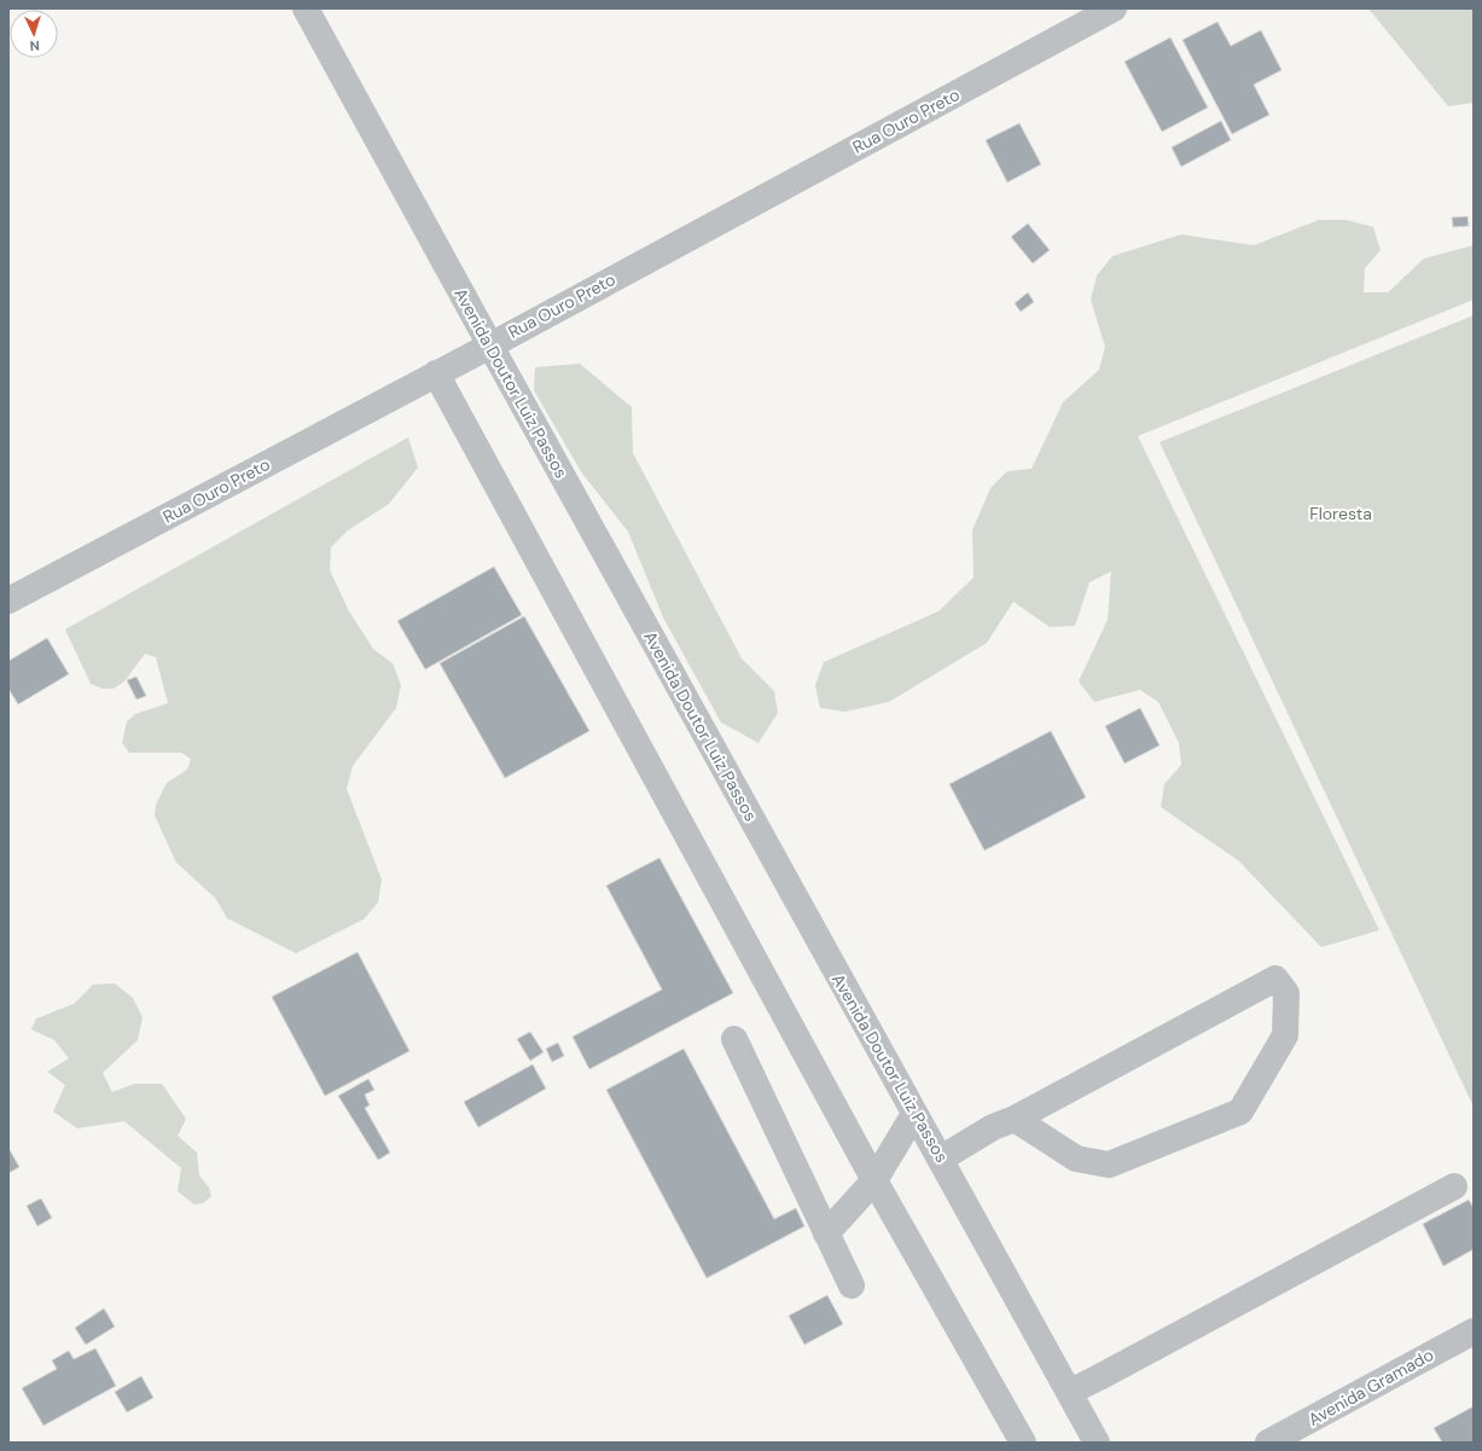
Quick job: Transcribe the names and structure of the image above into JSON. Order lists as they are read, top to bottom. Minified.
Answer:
{"streets":{"street":["Rua Ouro Preto","Avenida Doutor Luiz Passos","Avenida Gramado"]},"crossings":[["Rua Ouro Preto","Avenida Doutor Luiz Passos"]],"parks":["Floresta"],"north":"bottom"}
